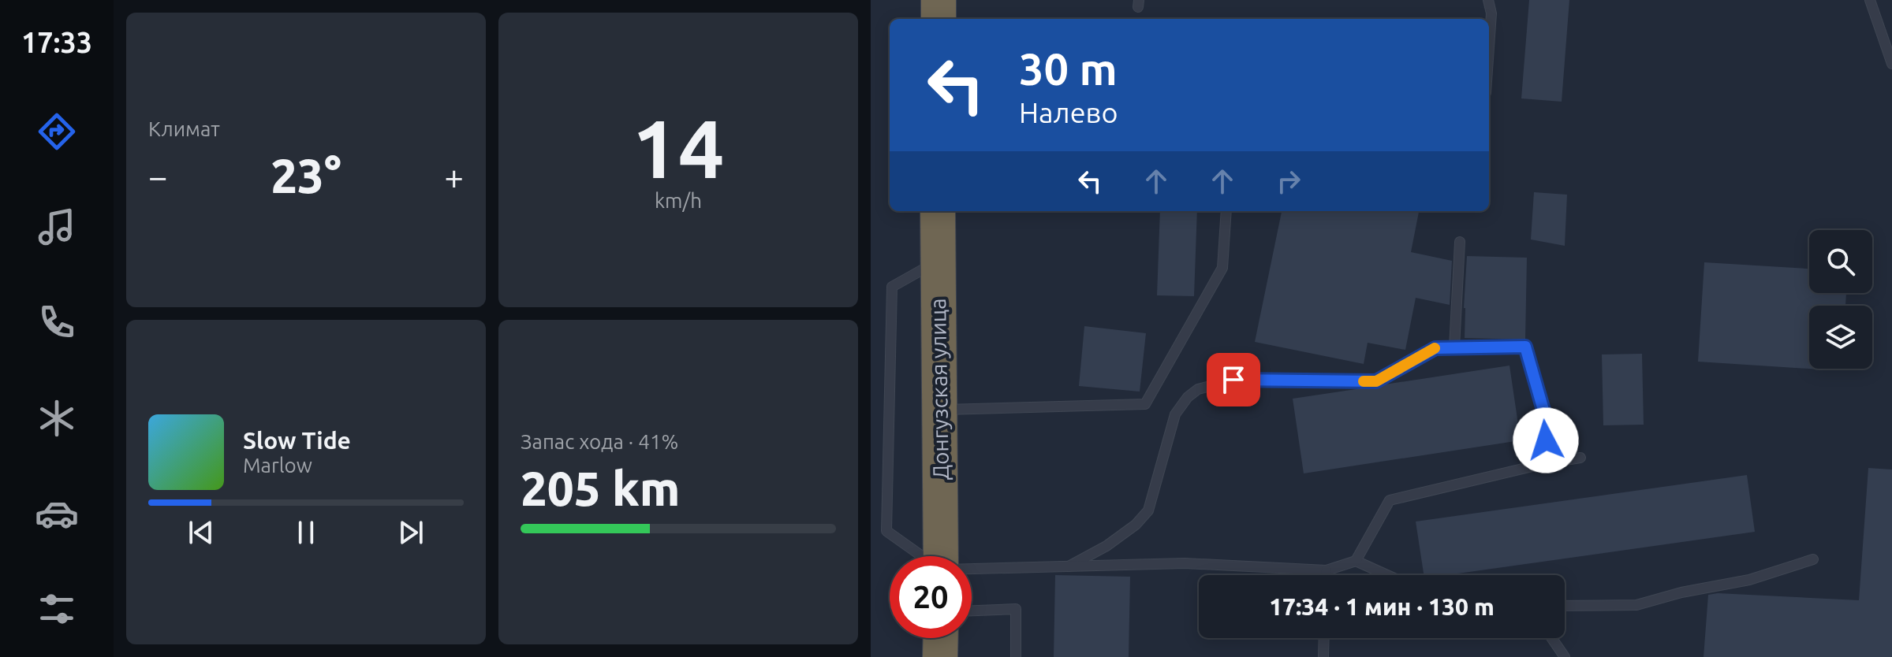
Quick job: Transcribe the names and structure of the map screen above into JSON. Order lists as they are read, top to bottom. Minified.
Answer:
{"streets":{"highway":["Донгузская улица"]},"page":{"tabs":"17:33","tile":["Климат",["14","km/h"],["Запас хода · 41%","205 km"]],"turn":["30 m","Налево"],"heat":["−","23°","+"],"song":["Slow Tide","Marlow"],"limit":"20","trip":"17:34 · 1 мин · 130 m"}}
